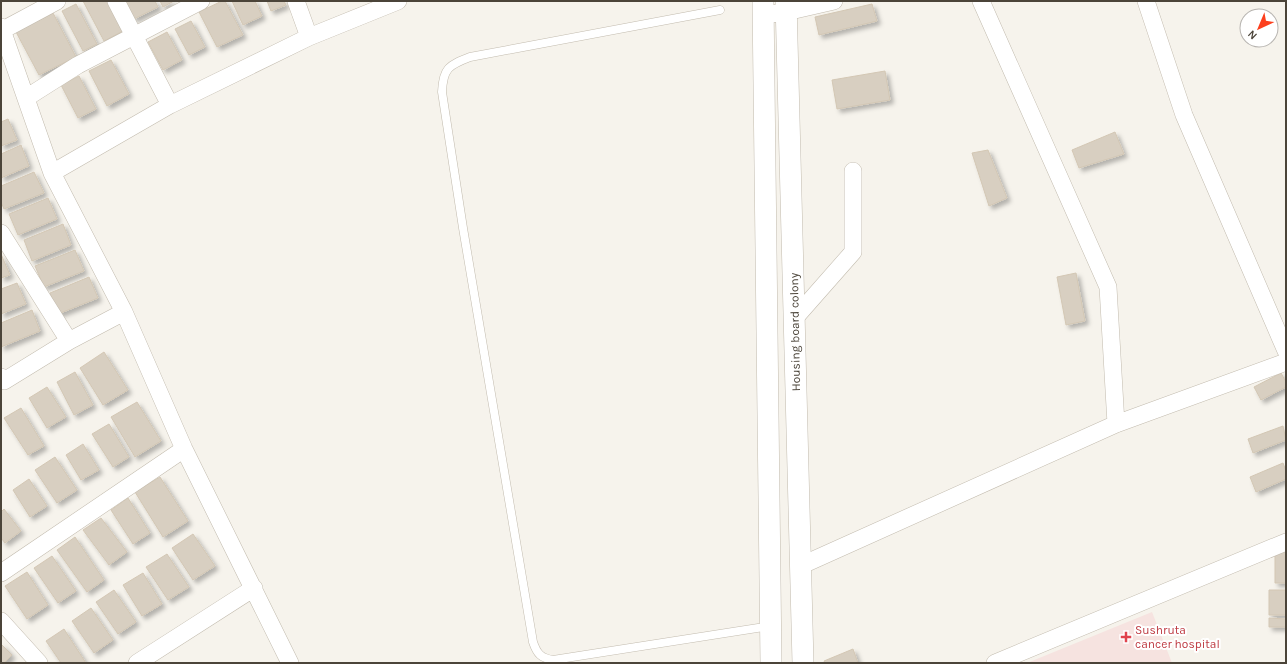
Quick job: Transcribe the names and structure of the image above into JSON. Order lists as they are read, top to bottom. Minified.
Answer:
{"streets":{"street":["Housing board colony"]},"places":{"health":["Sushruta cancer hospital"]},"north":"bottom left"}
